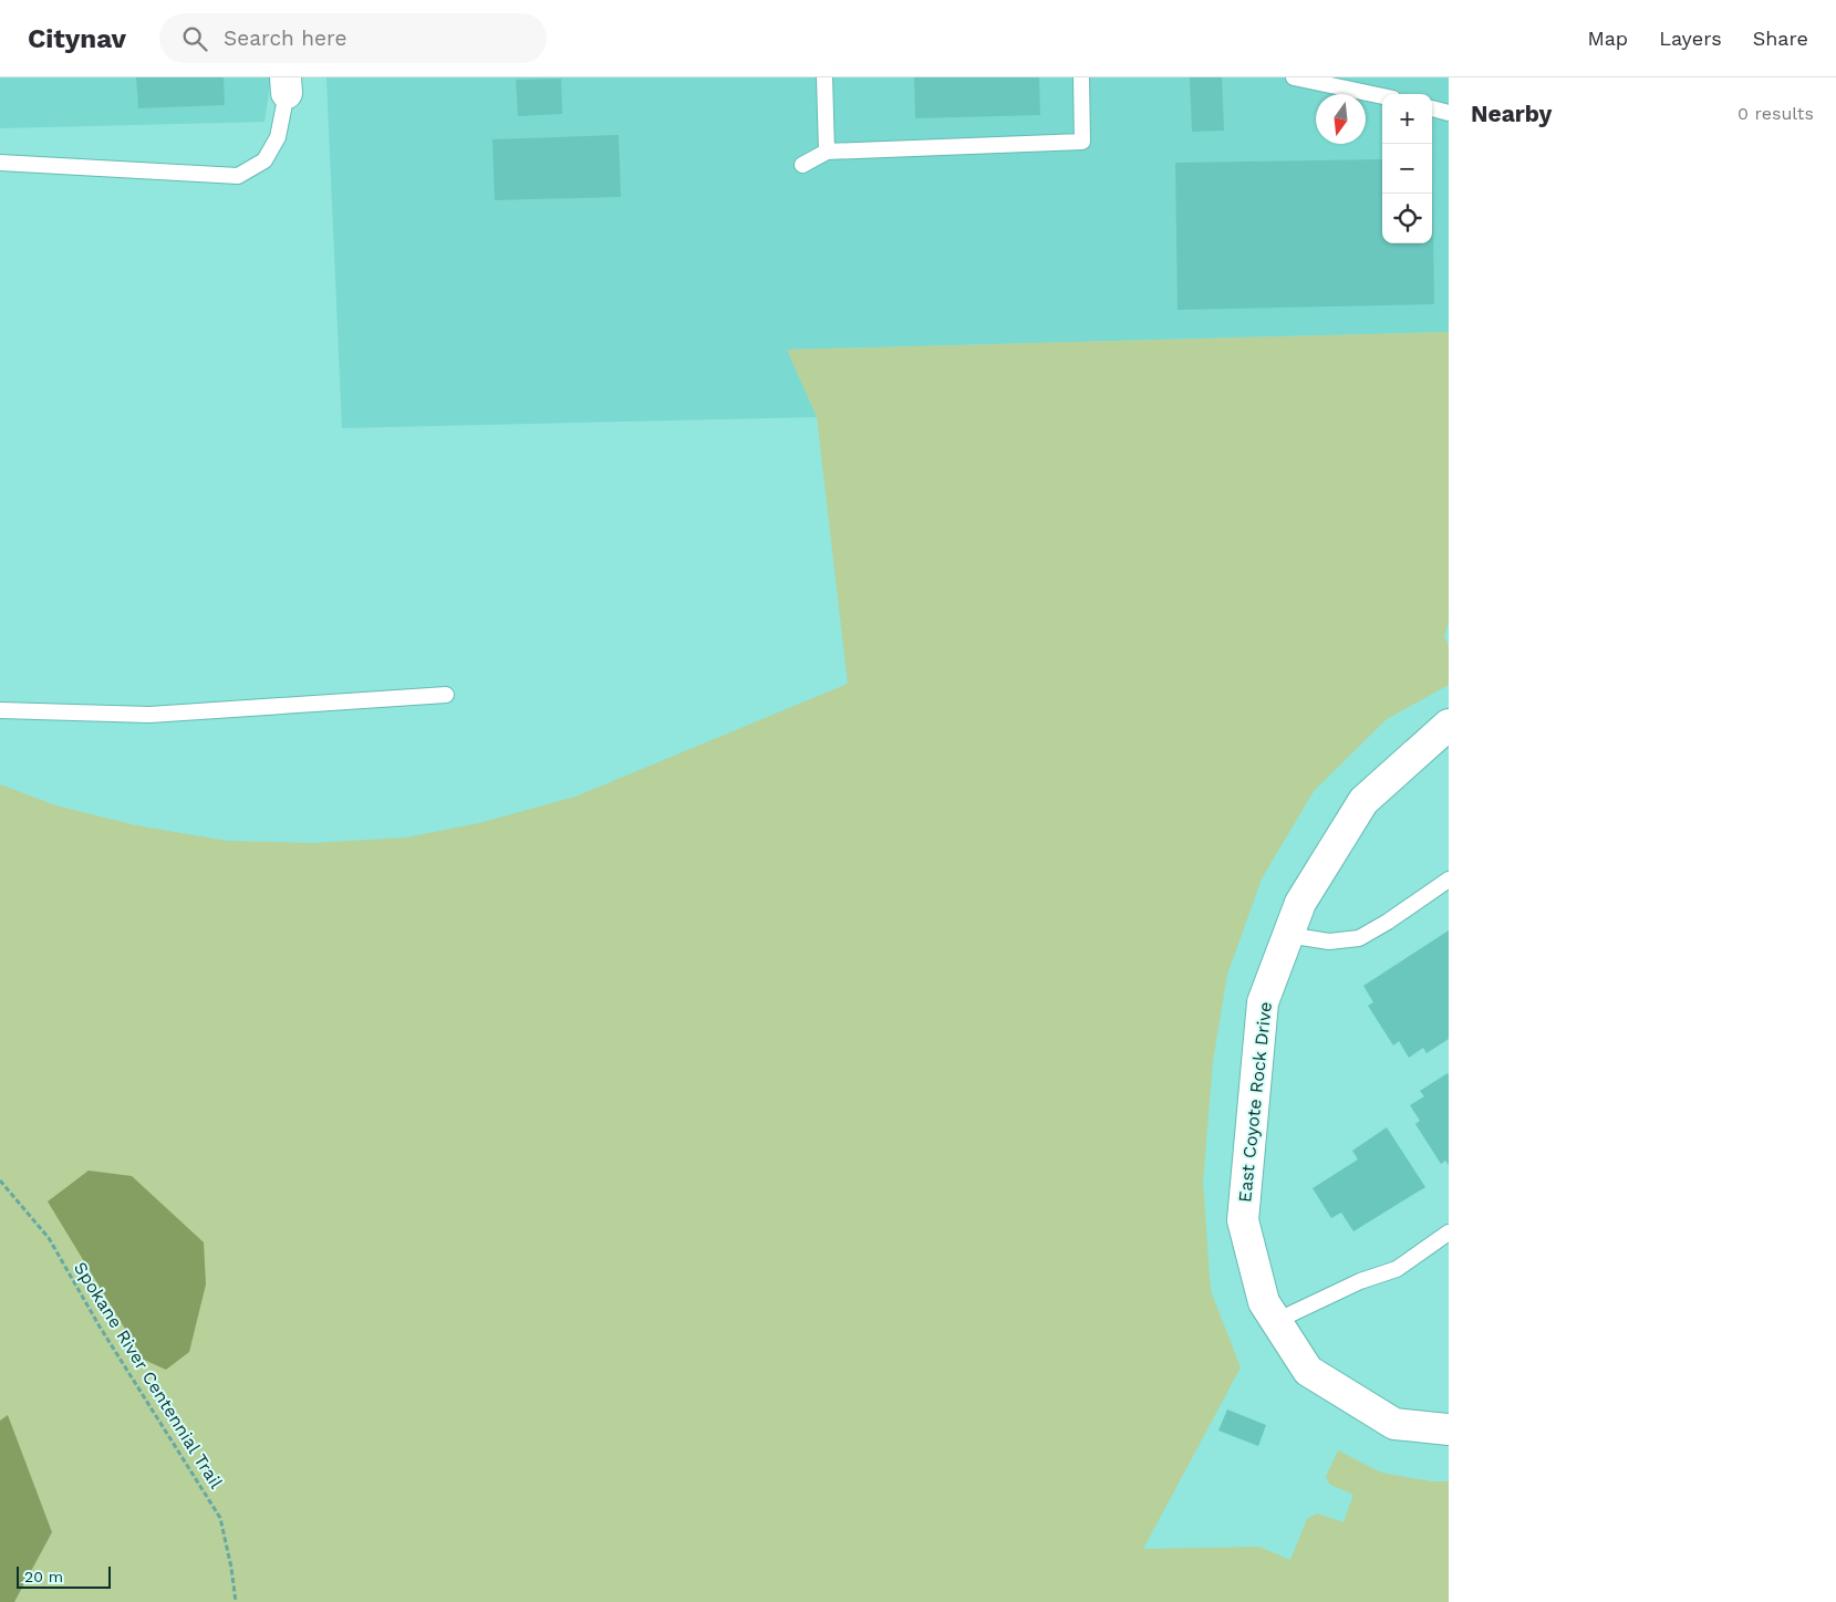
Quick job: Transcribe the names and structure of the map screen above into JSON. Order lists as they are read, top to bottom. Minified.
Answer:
{"streets":{"street":["East Coyote Rock Drive"],"path":["Spokane River Centennial Trail"]},"scale_bar":"20 m","north":"bottom","page":{"header":"Citynav","search":"Search here","nav":["Map","Layers","Share"],"heading":["Nearby","0 results"],"map_buttons":["+","−"],"scale":"20 m"}}
